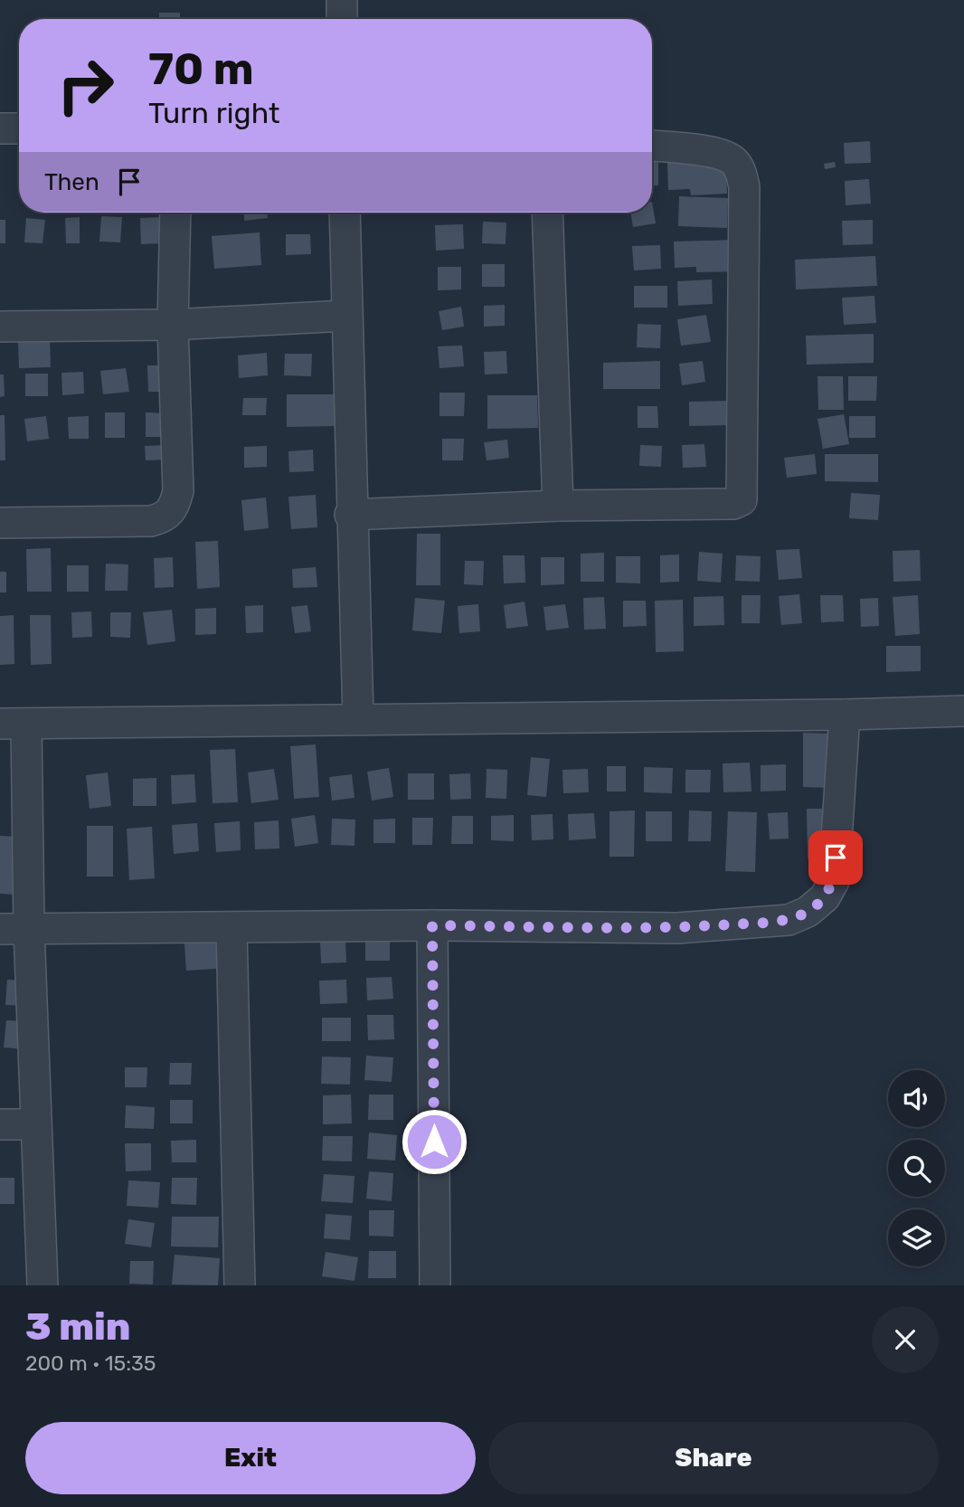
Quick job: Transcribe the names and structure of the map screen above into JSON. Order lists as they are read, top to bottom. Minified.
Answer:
{"page":{"turn":["70 m","Turn right"],"then":"Then","heading":["3 min","200 m · 15:35"],"buttons":["Exit","Share"]}}
